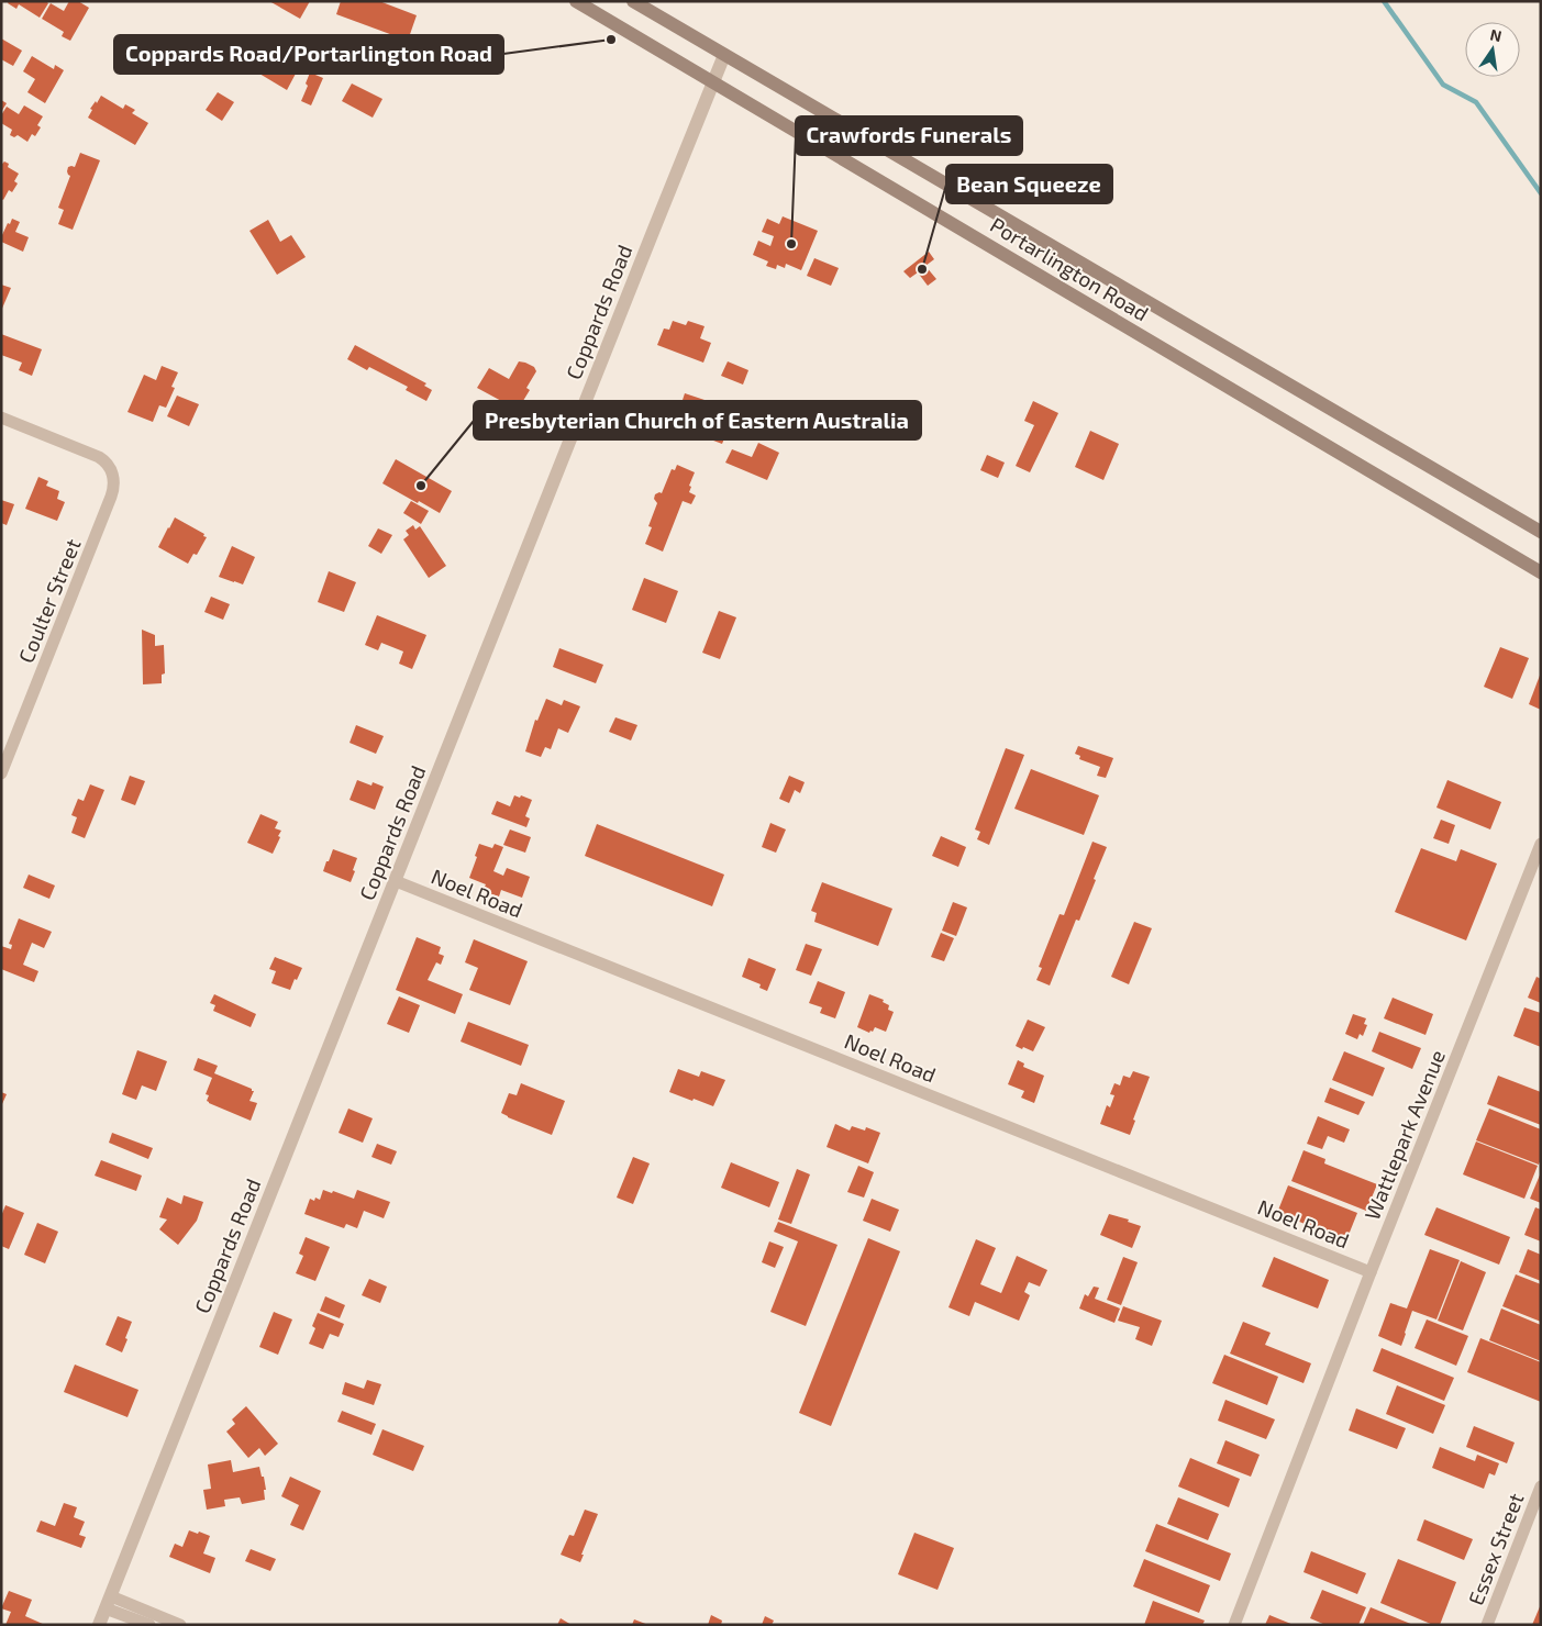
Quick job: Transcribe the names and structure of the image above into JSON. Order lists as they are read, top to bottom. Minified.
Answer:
{"streets":{"main road":["Portarlington Road"],"street":["Coppards Road","Coulter Street","Noel Road","Wattlepark Avenue","Essex Street"]},"crossings":[["Portarlington Road","Coppards Road"],["Coppards Road","Noel Road"],["Noel Road","Wattlepark Avenue"]],"places":["Coppards Road/Portarlington Road","Crawfords Funerals","Bean Squeeze","Presbyterian Church of Eastern Australia"],"north":"top"}
